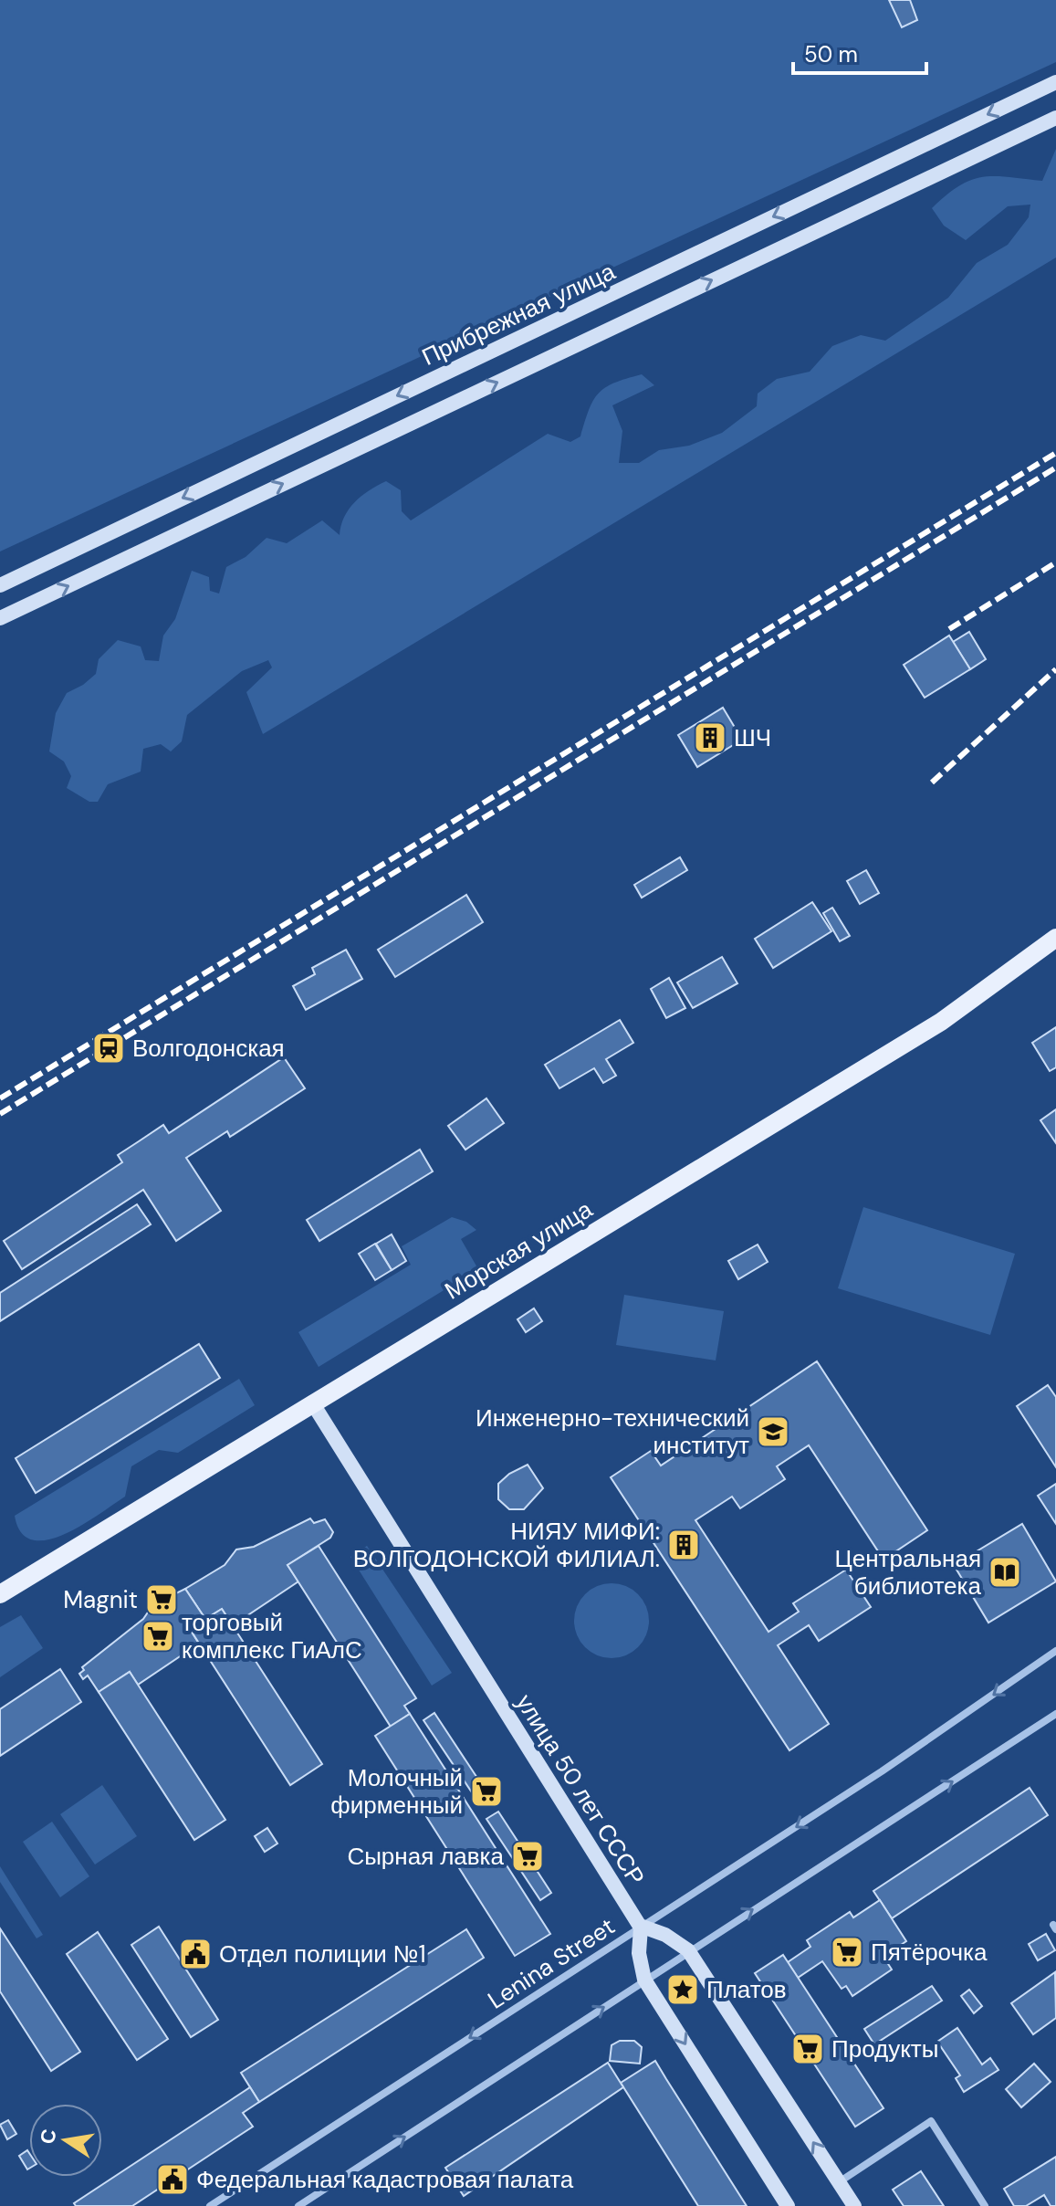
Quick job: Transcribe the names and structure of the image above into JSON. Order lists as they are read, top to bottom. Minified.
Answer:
{"streets":{"main road":["Прибрежная улица","Морская улица","улица 50 лет СССР"],"street":["Lenina Street"]},"crossings":[["Морская улица","улица 50 лет СССР"],["улица 50 лет СССР","Lenina Street"]],"places":{"building":["ШЧ","НИЯУ МИФИ: ВОЛГОДОНСКОЙ ФИЛИАЛ."],"station":["Волгодонская"],"school or university":["Инженерно-технический институт"],"library":["Центральная библиотека"],"supermarket":["Magnit","торговый комплекс ГиАлС","Молочный фирменный","Сырная лавка","Пятёрочка","Продукты"],"public building":["Отдел полиции №1","Федеральная кадастровая палата"],"place":["Платов"]},"scale_bar":"50 m","north":"left"}
